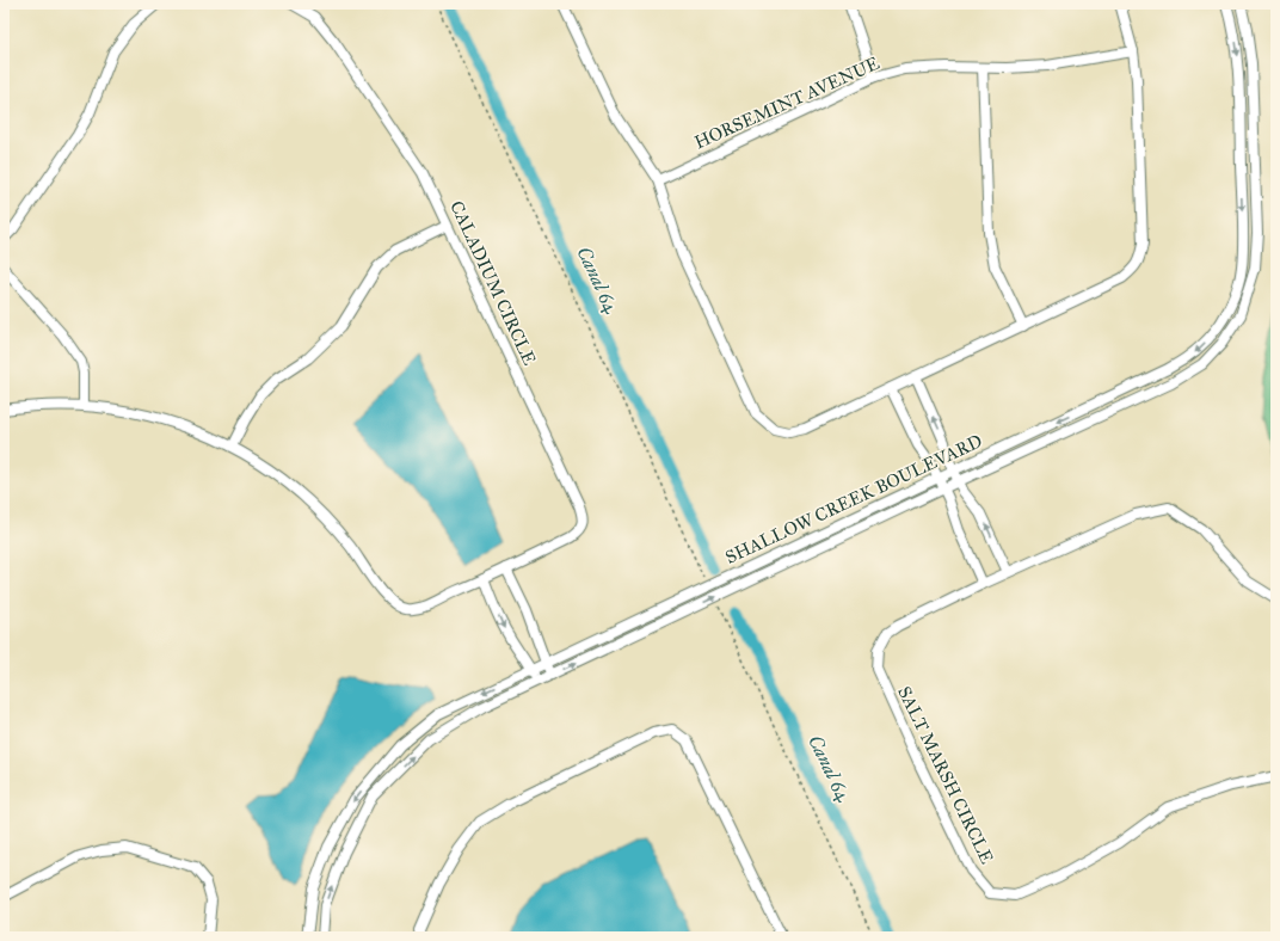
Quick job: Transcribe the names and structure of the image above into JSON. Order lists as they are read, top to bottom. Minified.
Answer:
{"streets":{"street":["HORSEMINT AVENUE","CALADIUM CIRCLE","SHALLOW CREEK BOULEVARD","SALT MARSH CIRCLE"]},"water":["Canal 64"]}
